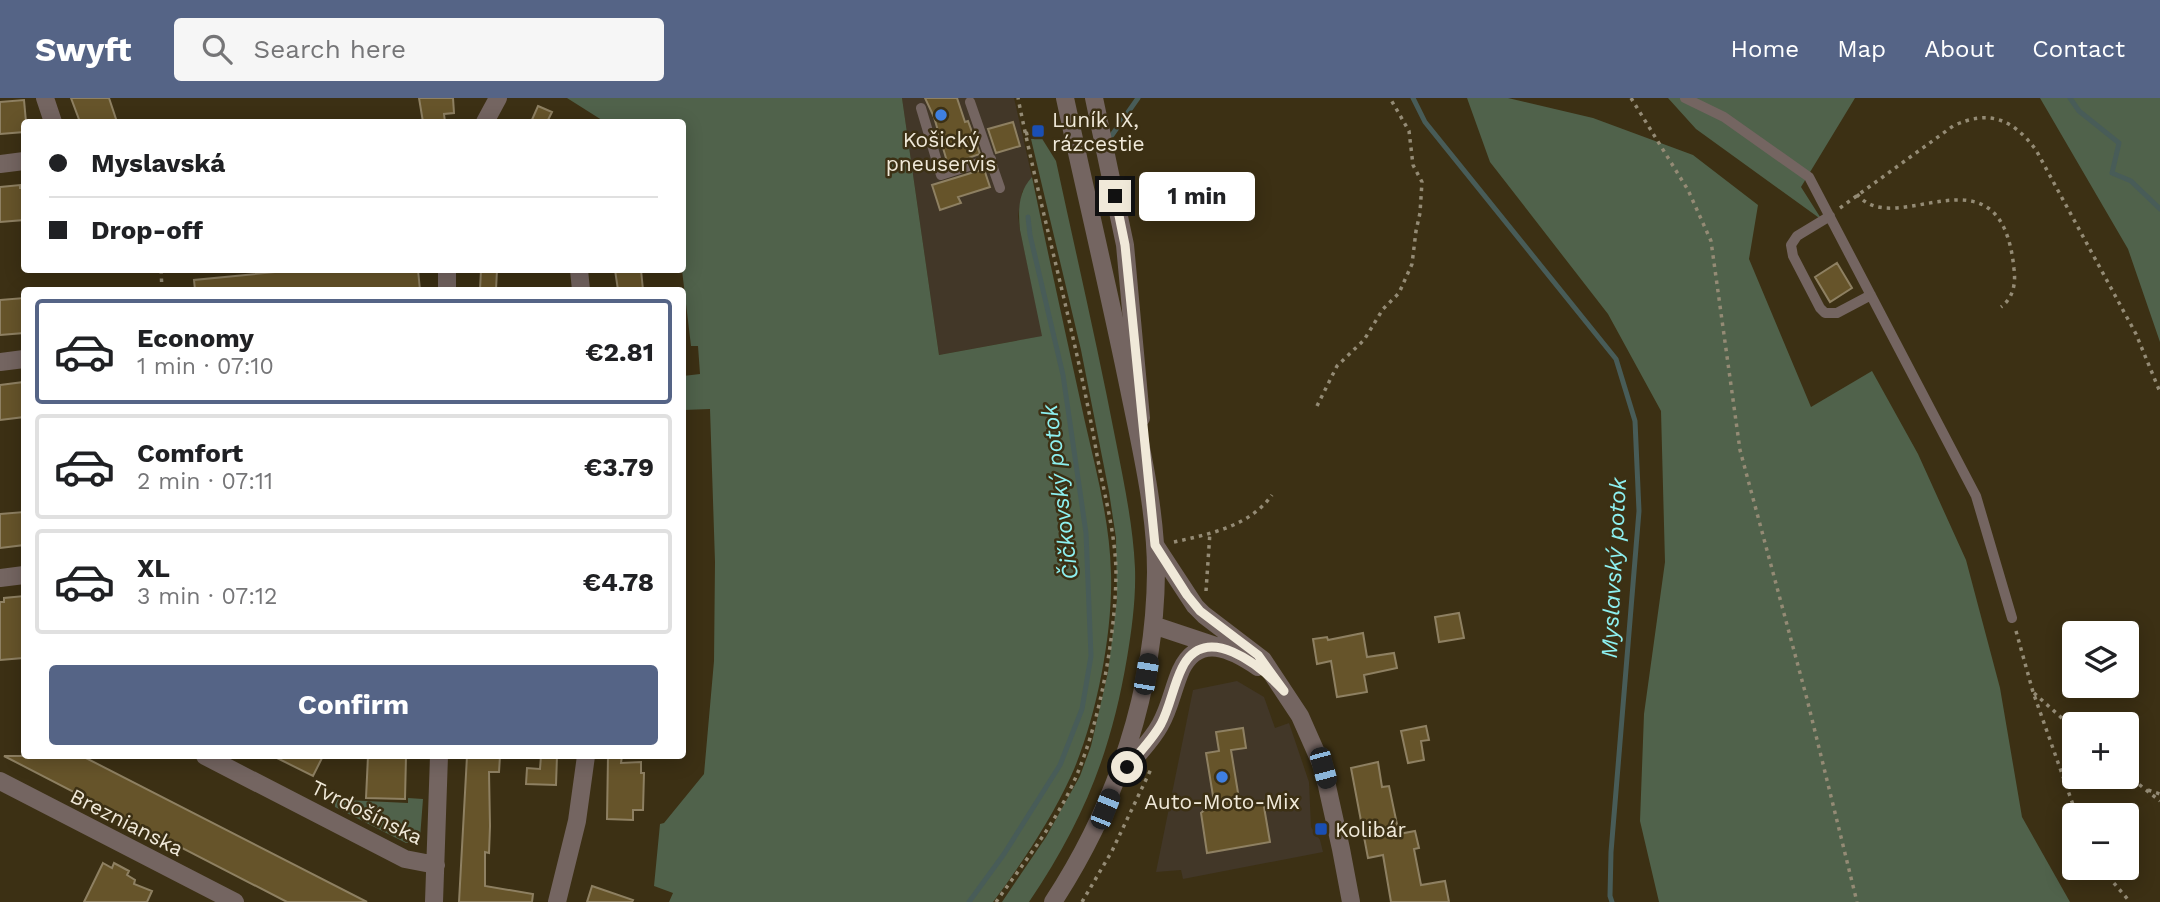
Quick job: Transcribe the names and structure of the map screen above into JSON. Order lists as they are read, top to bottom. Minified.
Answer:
{"streets":{"street":["Tvrdošínska","Breznianska"]},"water":["Čičkovský potok","Myslavský potok"],"places":{"other":["Košický pneuservis","Auto-Moto-Mix"],"transit":["Luník IX, rázcestie","Kolibár"]},"page":{"header":"Swyft","search":"Search here","nav":["Home","Map","About","Contact"],"banner":["Myslavská","Drop-off"],"bubble":"1 min","list":[{"name":"Economy","note":"1 min · 07:10","value":"€2.81"},{"name":"Comfort","note":"2 min · 07:11","value":"€3.79"},{"name":"XL","note":"3 min · 07:12","value":"€4.78"}],"map_buttons":["+","−"],"buttons":"Confirm"}}
